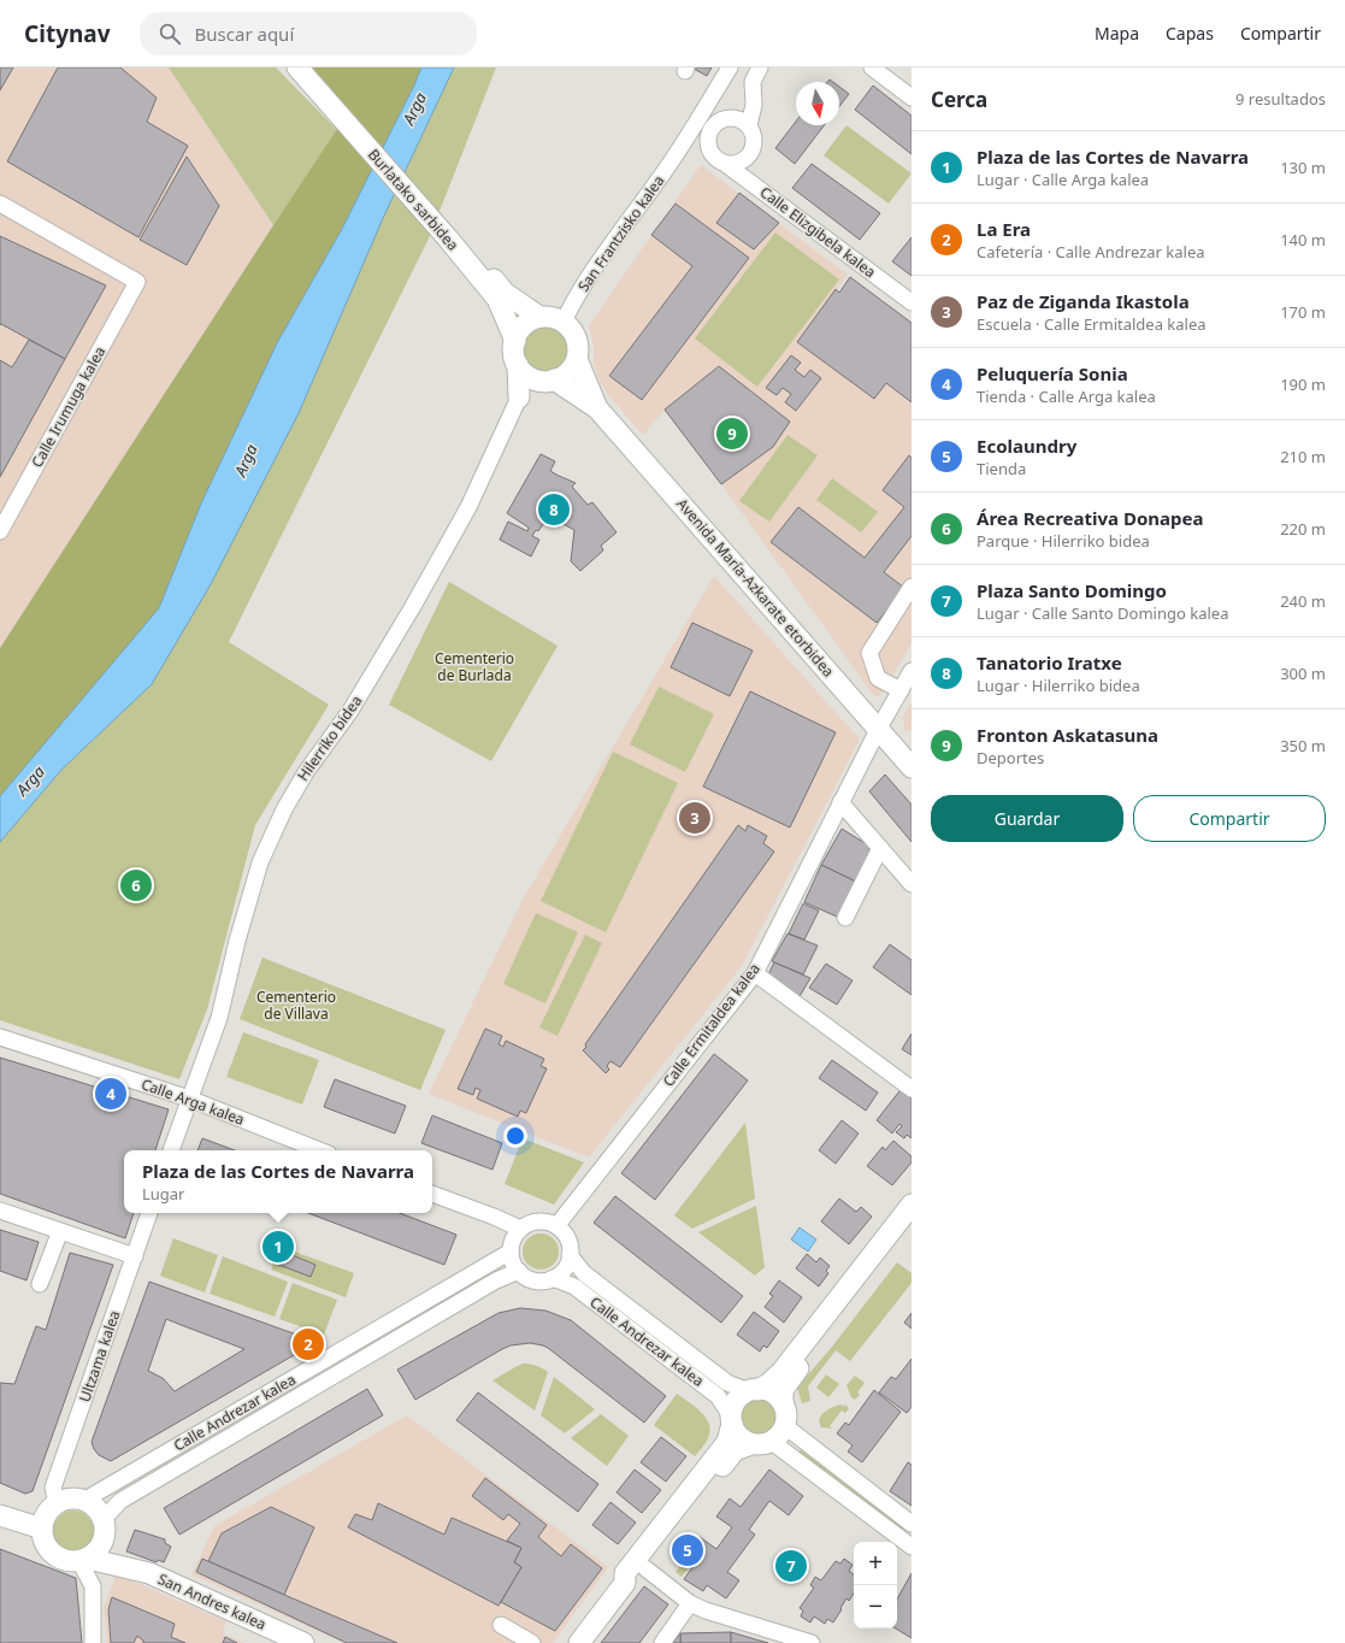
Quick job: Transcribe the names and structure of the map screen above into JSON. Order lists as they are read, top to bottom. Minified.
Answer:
{"streets":{"main road":["Burlatako sarbidea","Avenida María-Azkarate etorbidea","Hilerriko bidea","San Andres kalea"],"street":["Calle Elizgibela kalea","San Frantzisko kalea","Calle Irumuga kalea","Calle Ermitaldea kalea","Calle Arga kalea","Calle Andrezar kalea","Ultzama kalea"]},"crossings":[["Burlatako sarbidea","San Frantzisko kalea"],["Burlatako sarbidea","Hilerriko bidea"],["San Frantzisko kalea","Hilerriko bidea"],["Avenida María-Azkarate etorbidea","Calle Ermitaldea kalea"],["Hilerriko bidea","Calle Arga kalea"],["Calle Ermitaldea kalea","Calle Andrezar kalea"],["Calle Andrezar kalea","Ultzama kalea"],["Calle Andrezar kalea","San Andres kalea"],["Ultzama kalea","San Andres kalea"]],"water":["Arga"],"parks":["Cementerio de Burlada","Cementerio de Villava"],"north":"bottom","page":{"header":"Citynav","search":"Buscar aquí","nav":["Mapa","Capas","Compartir"],"heading":["Cerca","9 resultados"],"list":[{"mark":"1","name":"Plaza de las Cortes de Navarra","note":"Lugar · Calle Arga kalea","value":"130 m"},{"mark":"2","name":"La Era","note":"Cafetería · Calle Andrezar kalea","value":"140 m"},{"mark":"3","name":"Paz de Ziganda Ikastola","note":"Escuela · Calle Ermitaldea kalea","value":"170 m"},{"mark":"4","name":"Peluquería Sonia","note":"Tienda · Calle Arga kalea","value":"190 m"},{"mark":"5","name":"Ecolaundry","note":"Tienda","value":"210 m"},{"mark":"6","name":"Área Recreativa Donapea","note":"Parque · Hilerriko bidea","value":"220 m"},{"mark":"7","name":"Plaza Santo Domingo","note":"Lugar · Calle Santo Domingo kalea","value":"240 m"},{"mark":"8","name":"Tanatorio Iratxe","note":"Lugar · Hilerriko bidea","value":"300 m"},{"mark":"9","name":"Fronton Askatasuna","note":"Deportes","value":"350 m"}],"pins":["9","8","3","6","4","1","2","5","7"],"buttons":["Guardar","Compartir"],"popup":["Plaza de las Cortes de Navarra","Lugar"],"map_buttons":["+","−"]}}
